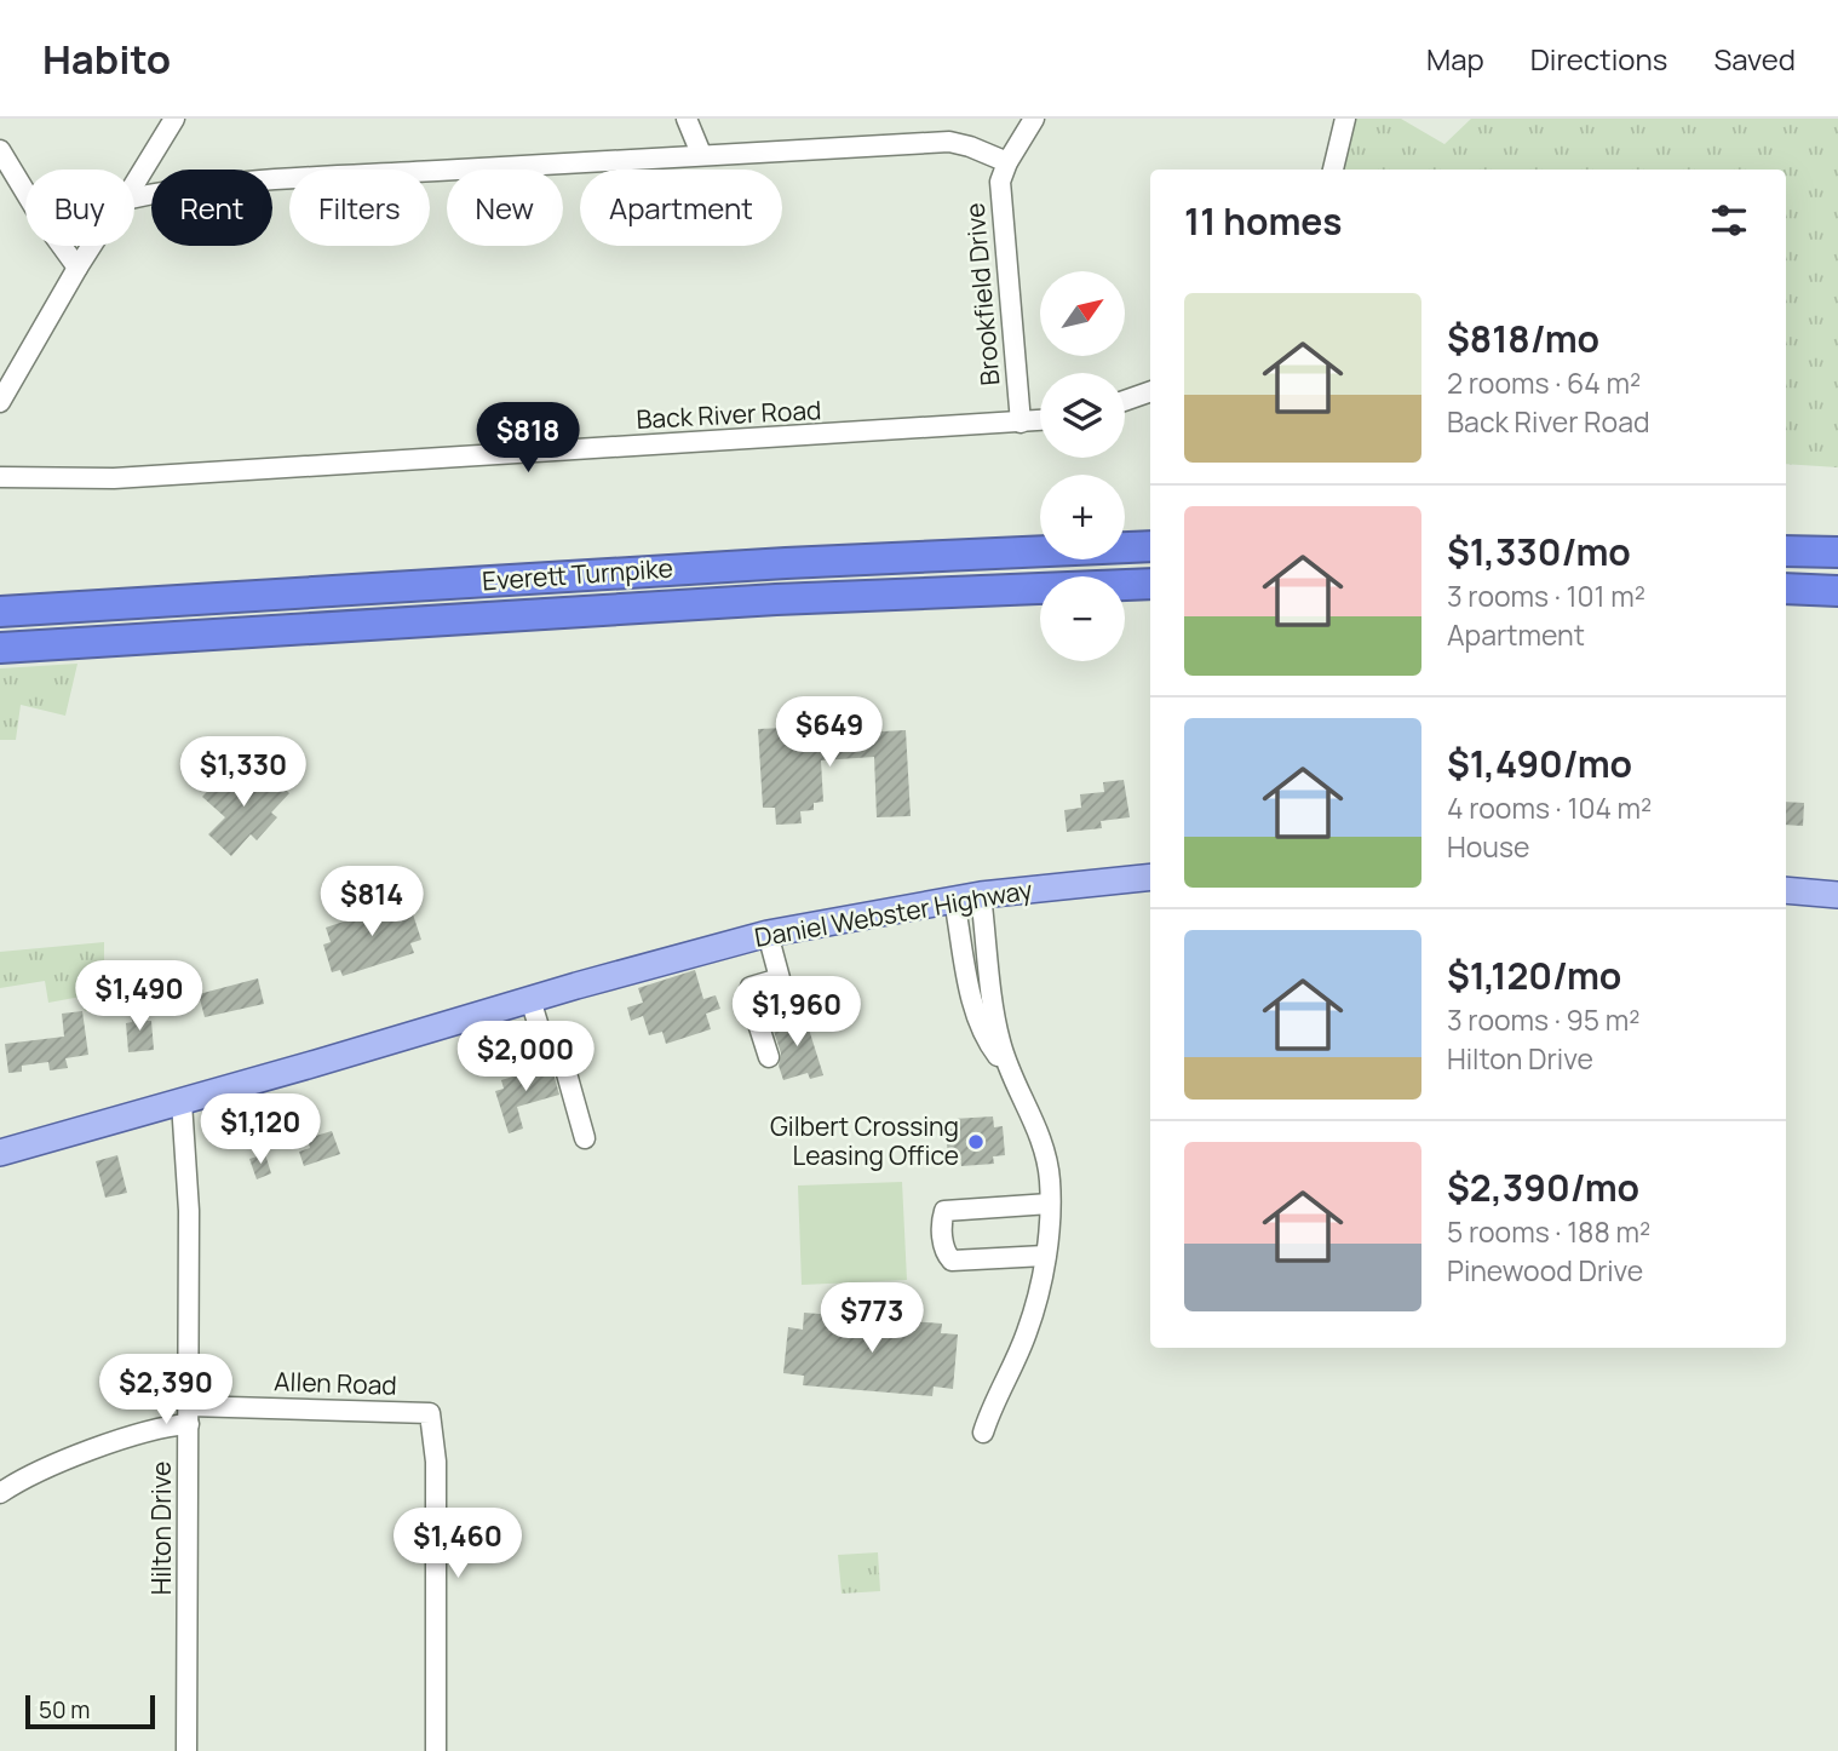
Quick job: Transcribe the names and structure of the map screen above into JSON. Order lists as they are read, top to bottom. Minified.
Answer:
{"streets":{"highway":["Everett Turnpike"],"main road":["Daniel Webster Highway"],"street":["Brookfield Drive","Back River Road","Allen Road","Hilton Drive"]},"crossings":[["Brookfield Drive","Back River Road"],["Daniel Webster Highway","Hilton Drive"],["Allen Road","Hilton Drive"]],"places":["Gilbert Crossing Leasing Office"],"scale_bar":"50 m","north":"top right","page":{"header":"Habito","nav":["Map","Directions","Saved"],"chip":["Buy","Rent","Filters","New","Apartment"],"heading":"11 homes","map_buttons":["+","−"],"list":[{"name":"$818/mo","note":"2 rooms · 64 m² · Back River Road"},{"name":"$1,330/mo","note":"3 rooms · 101 m² · Apartment"},{"name":"$1,490/mo","note":"4 rooms · 104 m² · House"},{"name":"$1,120/mo","note":"3 rooms · 95 m² · Hilton Drive"},{"name":"$2,390/mo","note":"5 rooms · 188 m² · Pinewood Drive"}],"price":["$818","$649","$1,330","$814","$1,490","$1,960","$2,000","$1,120","$773","$2,390","$1,460"],"scale":"50 m"}}
